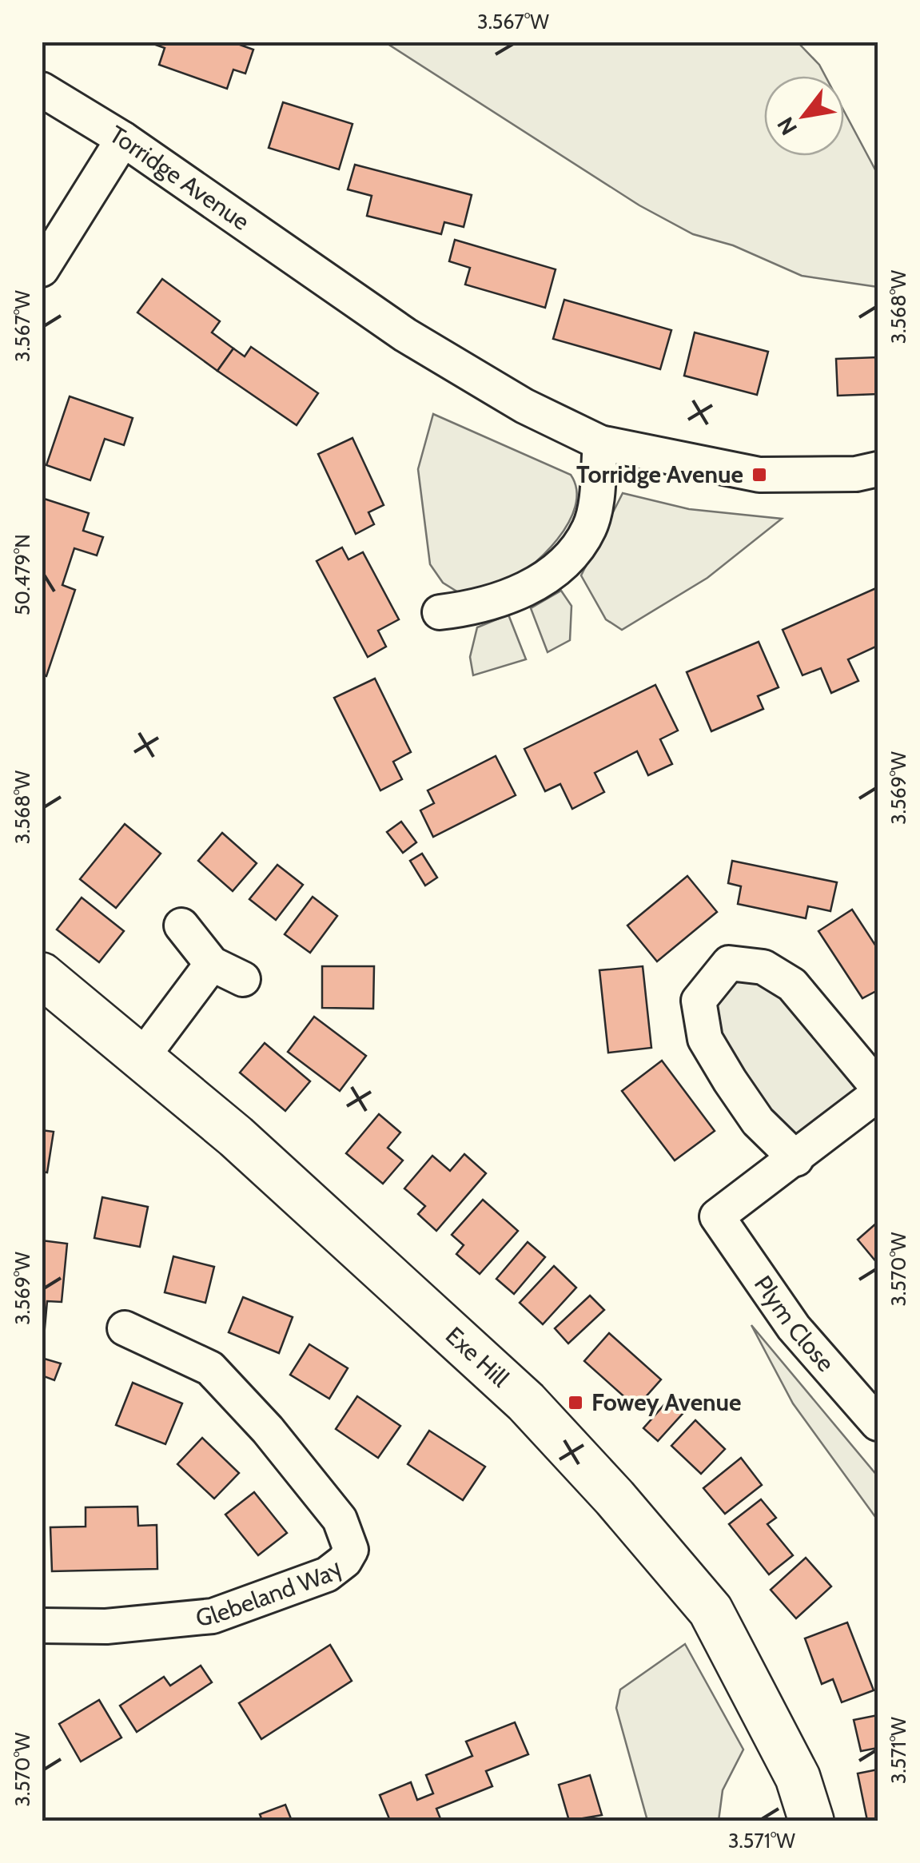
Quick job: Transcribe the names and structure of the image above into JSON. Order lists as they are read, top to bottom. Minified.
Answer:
{"streets":{"street":["Torridge Avenue","Plym Close","Exe Hill","Glebeland Way"]},"places":{"transit":["Torridge Avenue","Fowey Avenue"]},"north":"bottom left","coordinates":["3.567°W","3.568°W","50.479°N","3.569°W","3.570°W","3.571°W"]}
